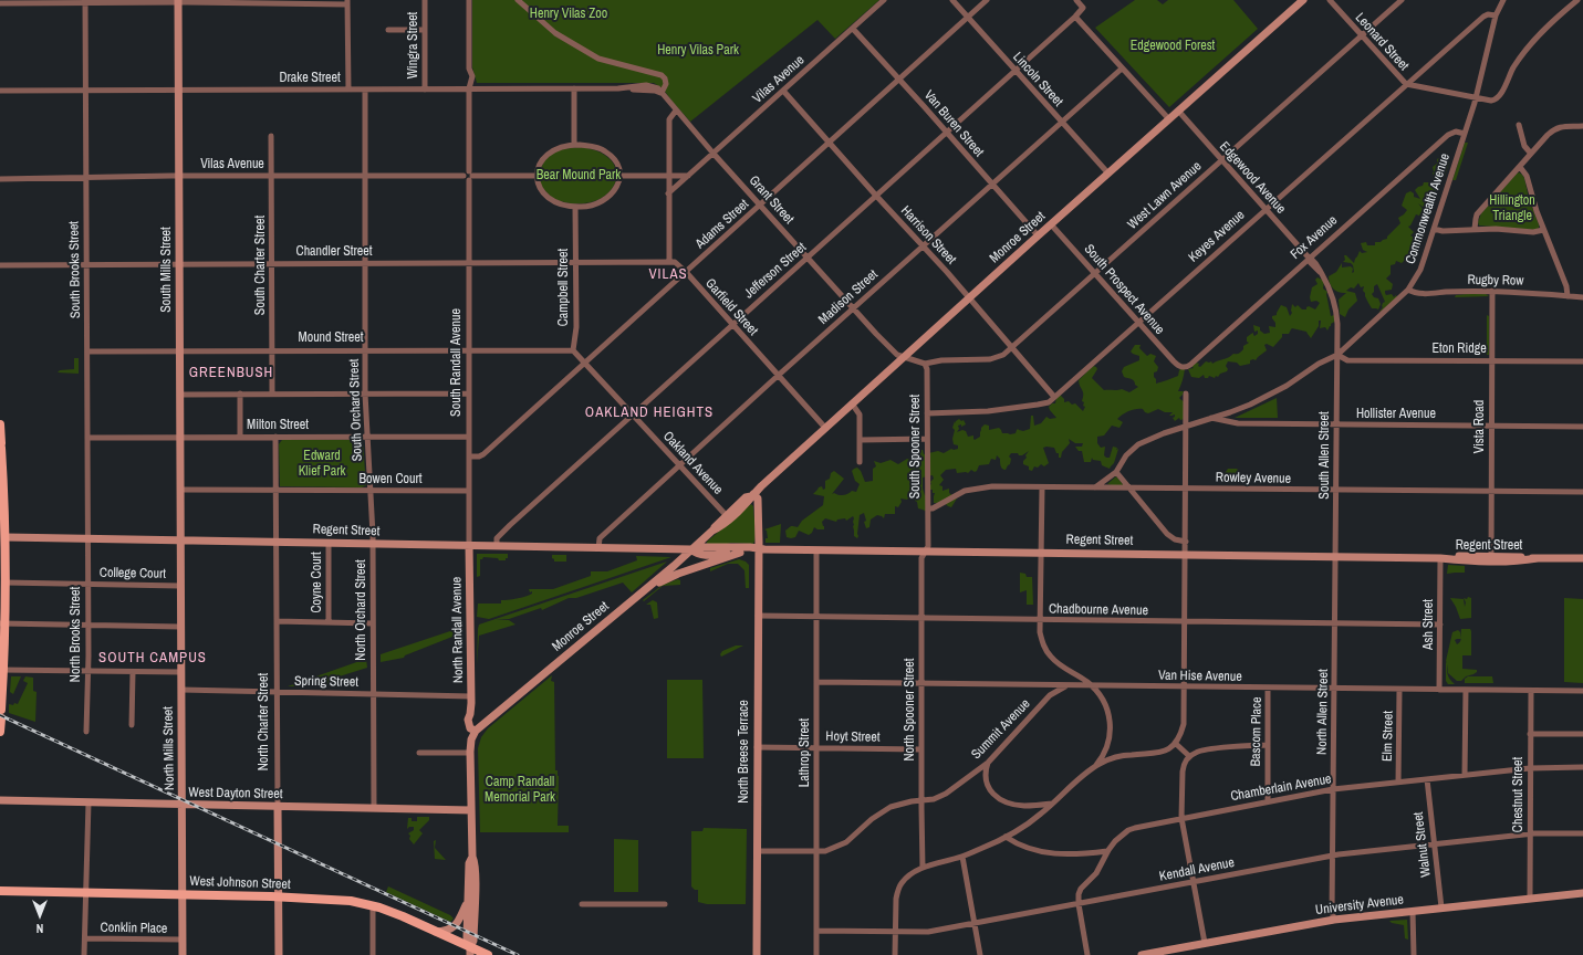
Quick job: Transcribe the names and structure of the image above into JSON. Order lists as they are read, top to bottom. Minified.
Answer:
{"streets":{"main road":["Monroe Street","South Mills Street","Regent Street","North Randall Avenue","North Charter Street","North Mills Street","North Breese Terrace","West Dayton Street","West Johnson Street","University Avenue"],"street":["Leonard Street","Wingra Street","Drake Street","Vilas Avenue","Lincoln Street","Van Buren Street","Edgewood Avenue","West Lawn Avenue","Grant Street","Commonwealth Avenue","Adams Street","Harrison Street","Keyes Avenue","Fox Avenue","Chandler Street","South Charter Street","South Brooks Street","Jefferson Street","Rugby Row","Campbell Street","South Prospect Avenue","Madison Street","Garfield Street","Mound Street","Eton Ridge","South Randall Avenue","South Orchard Street","Hollister Avenue","Milton Street","Vista Road","South Spooner Street","South Allen Street","Oakland Avenue","Rowley Avenue","Bowen Court","College Court","Coyne Court","North Orchard Street","Chadbourne Avenue","Ash Street","North Brooks Street","Van Hise Avenue","Spring Street","North Spooner Street","North Allen Street","Summit Avenue","Bascom Place","Elm Street","Hoyt Street","Lathrop Street","Chamberlain Avenue","Chestnut Street","Walnut Street","Kendall Avenue","Conklin Place"]},"crossings":[["Leonard Street","West Lawn Avenue"],["Leonard Street","Commonwealth Avenue"],["Leonard Street","Keyes Avenue"],["Wingra Street","Drake Street"],["Drake Street","Grant Street"],["Drake Street","South Brooks Street"],["Drake Street","South Mills Street"],["Drake Street","South Randall Avenue"],["Drake Street","South Orchard Street"],["Vilas Avenue","Van Buren Street"],["Vilas Avenue","Grant Street"],["Vilas Avenue","Harrison Street"],["Vilas Avenue","South Charter Street"],["Vilas Avenue","South Brooks Street"],["Vilas Avenue","South Mills Street"],["Vilas Avenue","Campbell Street"],["Vilas Avenue","South Randall Avenue"],["Vilas Avenue","South Orchard Street"],["Lincoln Street","Adams Street"],["Lincoln Street","Monroe Street"],["Lincoln Street","Jefferson Street"],["Lincoln Street","Madison Street"],["Van Buren Street","Adams Street"],["Van Buren Street","Monroe Street"],["Van Buren Street","Jefferson Street"],["Van Buren Street","Madison Street"],["Edgewood Avenue","West Lawn Avenue"],["Edgewood Avenue","Commonwealth Avenue"],["Edgewood Avenue","Keyes Avenue"],["Edgewood Avenue","Monroe Street"],["Edgewood Avenue","Fox Avenue"],["Edgewood Avenue","Eton Ridge"],["Edgewood Avenue","South Allen Street"],["West Lawn Avenue","Harrison Street"],["West Lawn Avenue","South Prospect Avenue"],["West Lawn Avenue","South Spooner Street"],["Grant Street","Adams Street"],["Grant Street","Monroe Street"],["Grant Street","Jefferson Street"],["Grant Street","Madison Street"],["Commonwealth Avenue","Keyes Avenue"],["Commonwealth Avenue","Fox Avenue"],["Commonwealth Avenue","Rugby Row"],["Commonwealth Avenue","Eton Ridge"],["Commonwealth Avenue","Hollister Avenue"],["Commonwealth Avenue","South Allen Street"],["Commonwealth Avenue","Rowley Avenue"],["Adams Street","Harrison Street"],["Adams Street","Garfield Street"],["Adams Street","South Randall Avenue"],["Adams Street","Oakland Avenue"],["Harrison Street","Keyes Avenue"],["Harrison Street","Monroe Street"],["Harrison Street","Jefferson Street"],["Harrison Street","Madison Street"],["Keyes Avenue","South Prospect Avenue"],["Keyes Avenue","South Spooner Street"],["Monroe Street","South Prospect Avenue"],["Monroe Street","Garfield Street"],["Monroe Street","Oakland Avenue"],["Monroe Street","Regent Street"],["Monroe Street","North Randall Avenue"],["Monroe Street","North Breese Terrace"],["Fox Avenue","South Prospect Avenue"],["Chandler Street","South Charter Street"],["Chandler Street","South Brooks Street"],["Chandler Street","South Mills Street"],["Chandler Street","Campbell Street"],["Chandler Street","Garfield Street"],["Chandler Street","South Randall Avenue"],["Chandler Street","South Orchard Street"],["South Charter Street","Mound Street"],["South Brooks Street","Mound Street"],["South Brooks Street","Milton Street"],["South Brooks Street","Regent Street"],["South Brooks Street","North Brooks Street"],["South Mills Street","Mound Street"],["South Mills Street","Milton Street"],["South Mills Street","Bowen Court"],["South Mills Street","Regent Street"],["South Mills Street","North Mills Street"],["Jefferson Street","Garfield Street"],["Jefferson Street","Oakland Avenue"],["Jefferson Street","Regent Street"],["Rugby Row","Vista Road"],["Campbell Street","Mound Street"],["Madison Street","Garfield Street"],["Madison Street","Oakland Avenue"],["Madison Street","Regent Street"],["Mound Street","South Randall Avenue"],["Mound Street","South Orchard Street"],["Eton Ridge","Vista Road"],["Eton Ridge","South Allen Street"],["South Randall Avenue","Milton Street"],["South Randall Avenue","Bowen Court"],["South Randall Avenue","Regent Street"],["South Randall Avenue","North Randall Avenue"],["South Orchard Street","Milton Street"],["South Orchard Street","Bowen Court"],["South Orchard Street","Regent Street"],["South Orchard Street","North Orchard Street"],["Hollister Avenue","Vista Road"],["Hollister Avenue","South Allen Street"],["Vista Road","Rowley Avenue"],["Vista Road","Regent Street"],["South Spooner Street","Rowley Avenue"],["South Spooner Street","Regent Street"],["South Spooner Street","North Spooner Street"],["South Allen Street","Rowley Avenue"],["South Allen Street","Regent Street"],["South Allen Street","North Allen Street"],["Regent Street","Coyne Court"],["Regent Street","North Orchard Street"],["Regent Street","Ash Street"],["Regent Street","North Randall Avenue"],["Regent Street","North Brooks Street"],["Regent Street","North Spooner Street"],["Regent Street","North Allen Street"],["Regent Street","North Charter Street"],["Regent Street","North Mills Street"],["Regent Street","North Breese Terrace"],["Regent Street","Lathrop Street"],["College Court","North Brooks Street"],["College Court","North Mills Street"],["North Orchard Street","Spring Street"],["North Orchard Street","West Dayton Street"],["Chadbourne Avenue","Ash Street"],["Chadbourne Avenue","North Spooner Street"],["Chadbourne Avenue","North Allen Street"],["Chadbourne Avenue","North Breese Terrace"],["Chadbourne Avenue","Lathrop Street"],["Ash Street","Van Hise Avenue"],["North Randall Avenue","Spring Street"],["Van Hise Avenue","North Spooner Street"],["Van Hise Avenue","North Allen Street"],["Van Hise Avenue","Summit Avenue"],["Van Hise Avenue","Bascom Place"],["Van Hise Avenue","Elm Street"],["Van Hise Avenue","Lathrop Street"],["Van Hise Avenue","Chestnut Street"],["Spring Street","North Charter Street"],["Spring Street","North Mills Street"],["North Spooner Street","Summit Avenue"],["North Spooner Street","Hoyt Street"],["North Allen Street","Chamberlain Avenue"],["North Allen Street","Kendall Avenue"],["North Allen Street","University Avenue"],["North Charter Street","West Dayton Street"],["North Charter Street","West Johnson Street"],["Summit Avenue","North Breese Terrace"],["Summit Avenue","Lathrop Street"],["Bascom Place","Chamberlain Avenue"],["Elm Street","Chamberlain Avenue"],["Hoyt Street","North Breese Terrace"],["Hoyt Street","Lathrop Street"],["North Mills Street","West Dayton Street"],["North Mills Street","West Johnson Street"],["North Mills Street","Conklin Place"],["Lathrop Street","Kendall Avenue"],["Chamberlain Avenue","Chestnut Street"],["Chamberlain Avenue","Walnut Street"],["Chamberlain Avenue","Kendall Avenue"],["Chestnut Street","Kendall Avenue"],["Chestnut Street","University Avenue"],["Walnut Street","Kendall Avenue"],["Walnut Street","University Avenue"]],"districts":["VILAS","GREENBUSH","OAKLAND HEIGHTS","SOUTH CAMPUS"],"parks":["Henry Vilas Zoo","Edgewood Forest","Henry Vilas Park","Bear Mound Park","Hillington Triangle","Edward Klief Park","Camp Randall Memorial Park"],"north":"bottom"}
